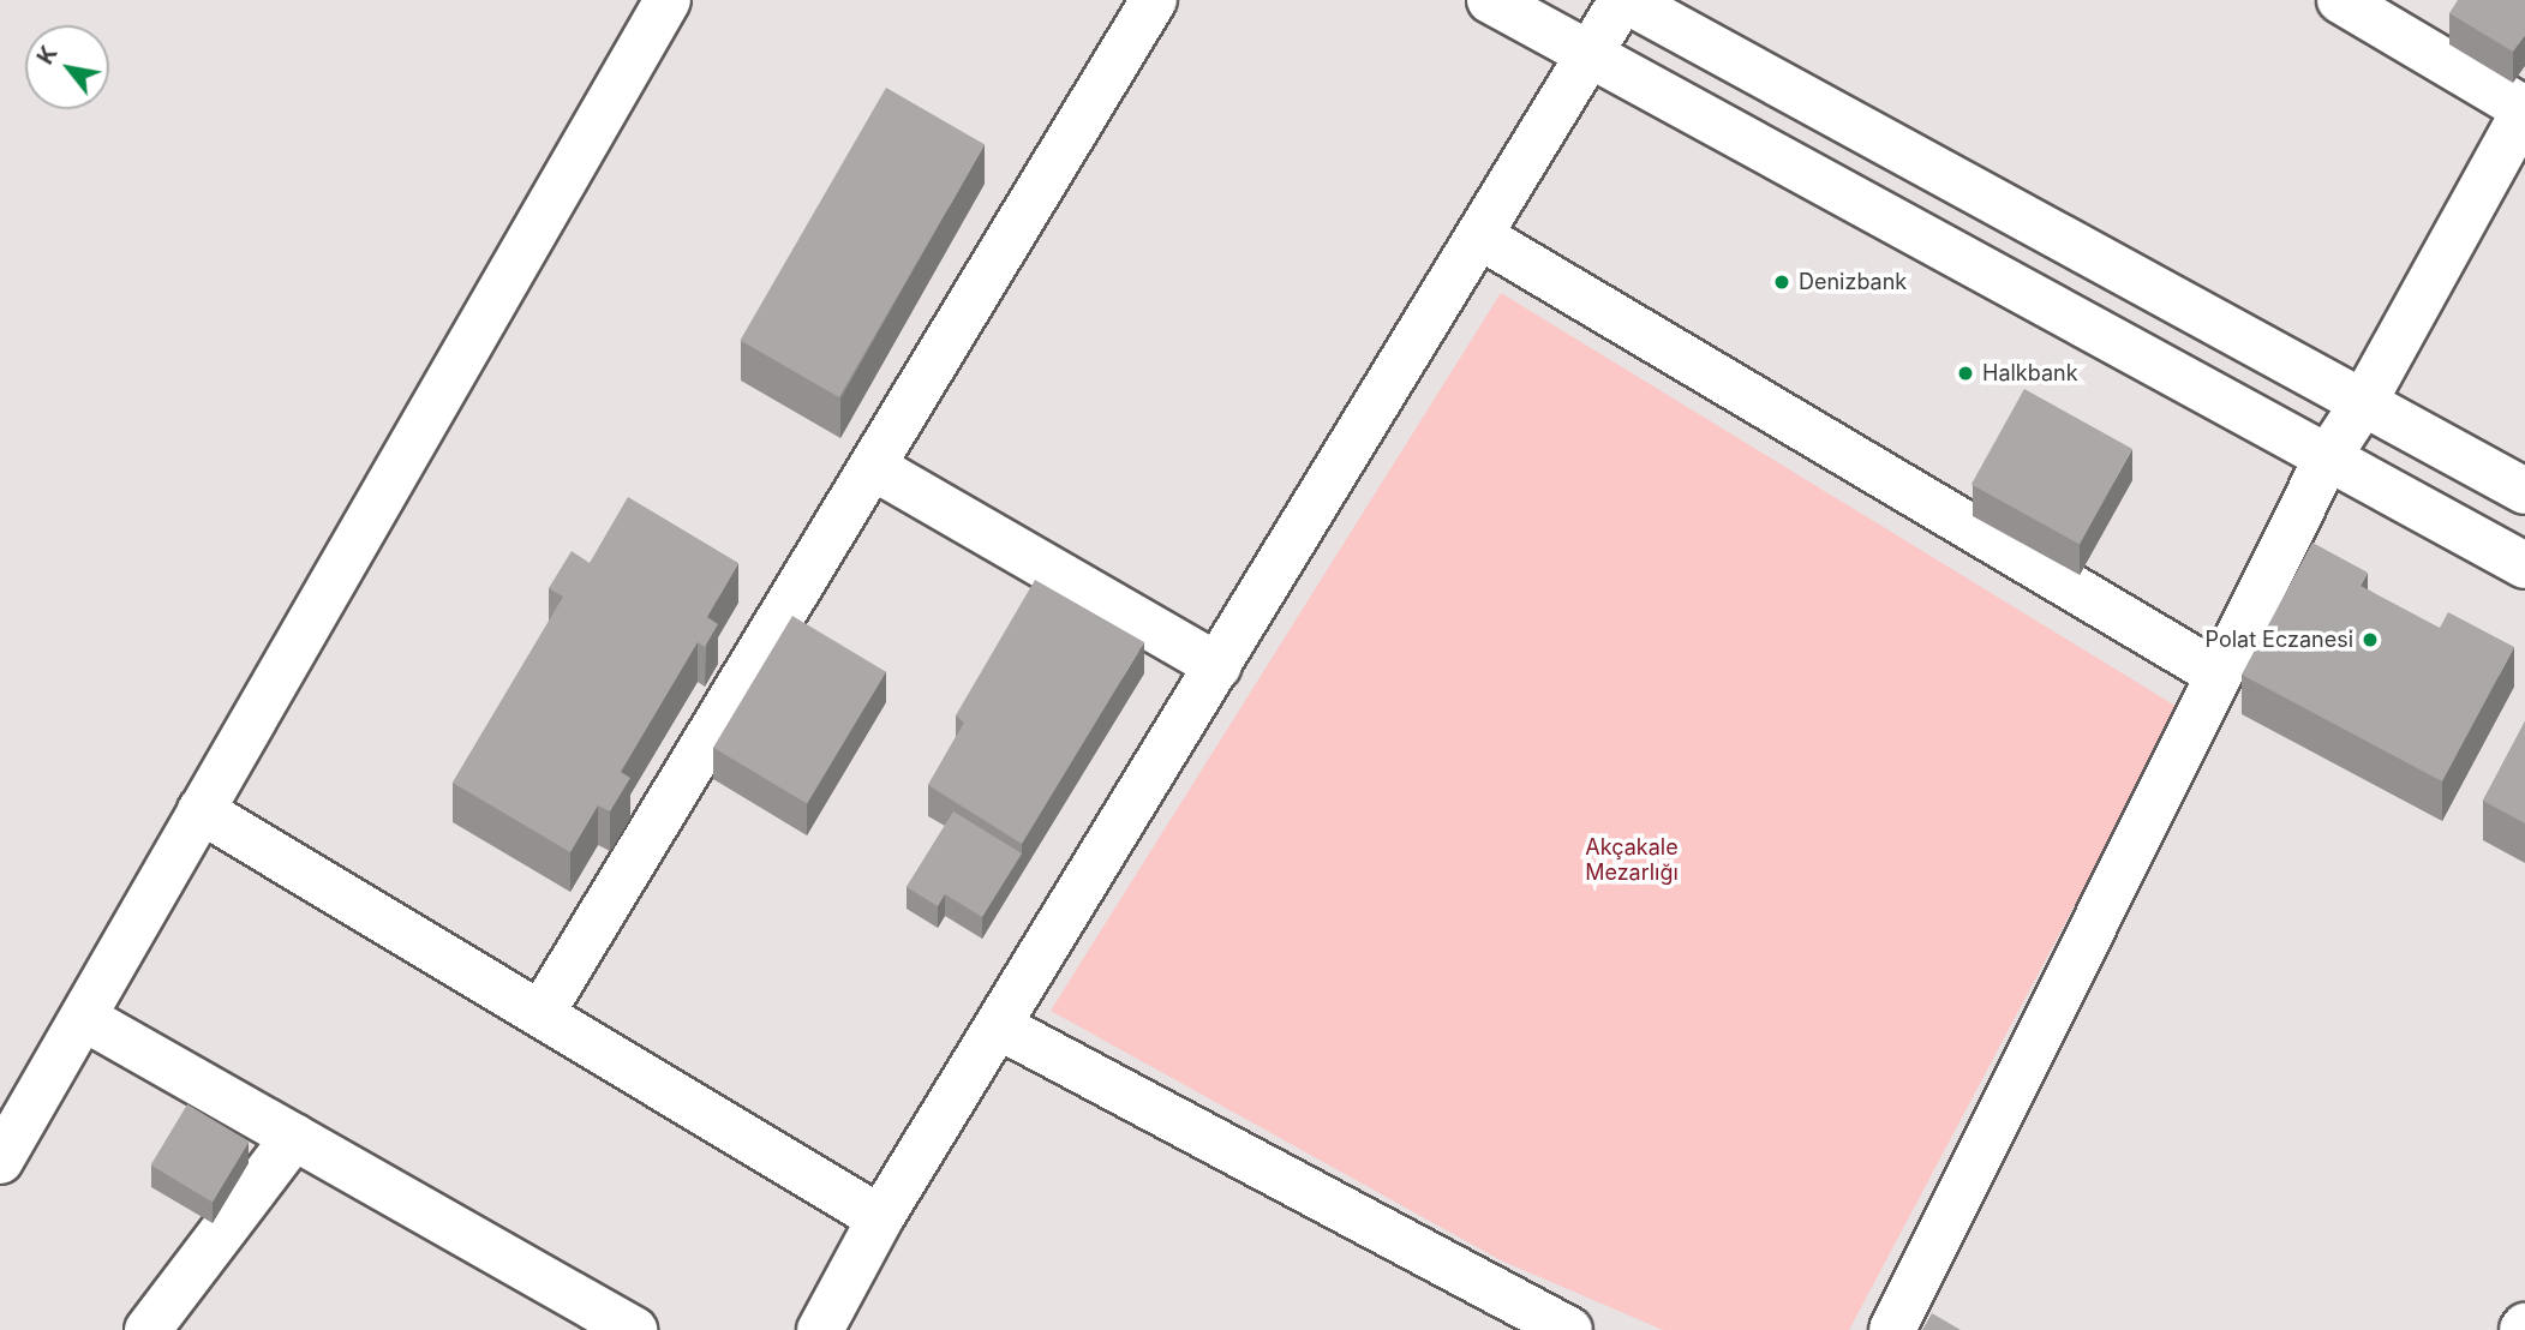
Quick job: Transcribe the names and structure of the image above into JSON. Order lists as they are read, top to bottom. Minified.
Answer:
{"parks":["Akçakale Mezarlığı"],"places":["Denizbank","Halkbank","Polat Eczanesi"],"north":"top left"}
